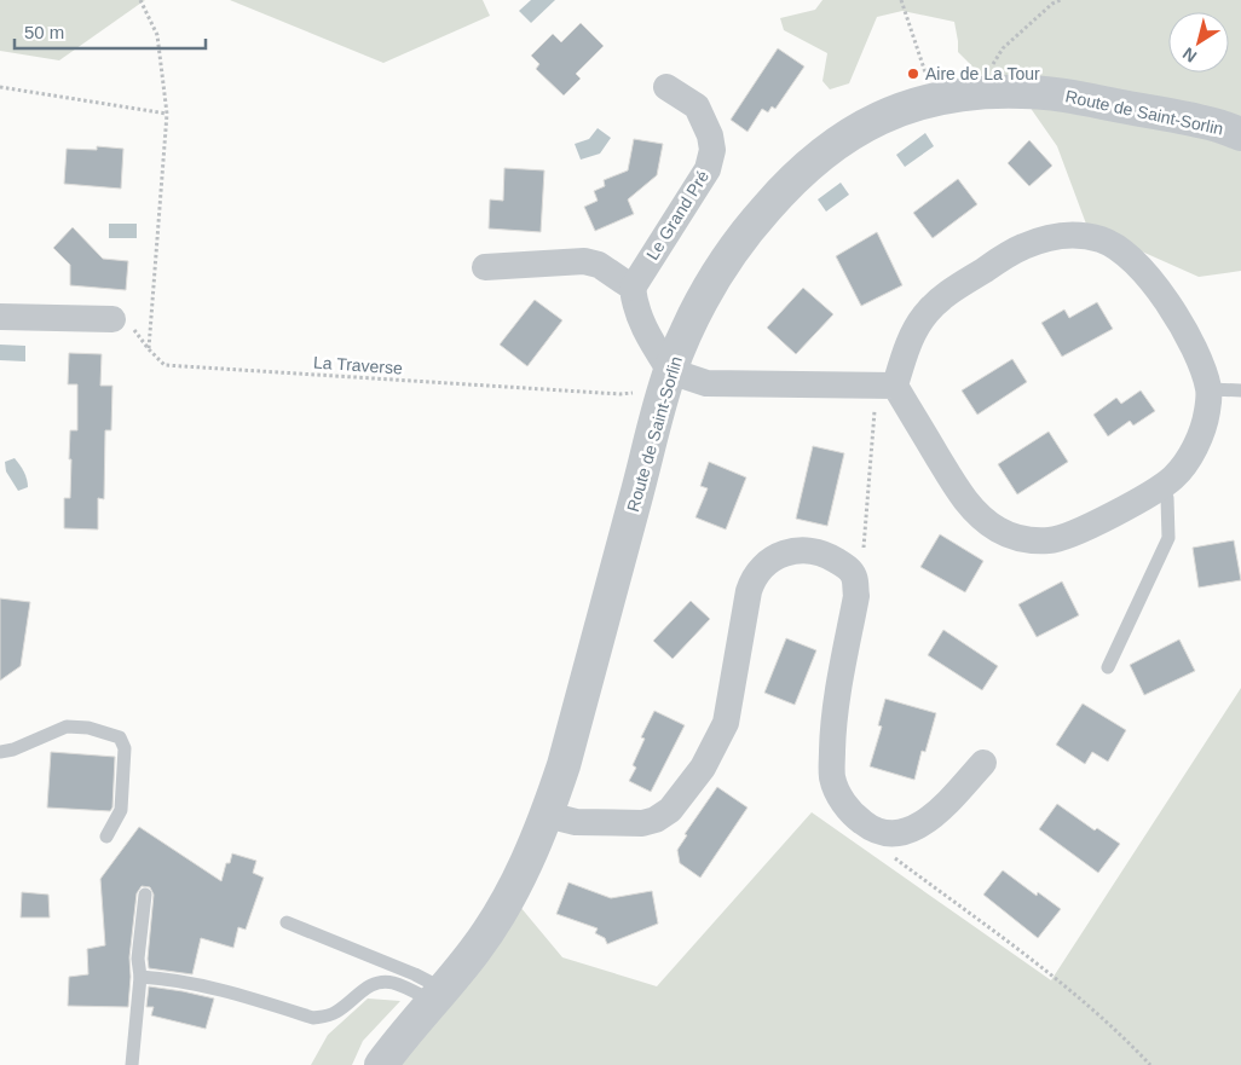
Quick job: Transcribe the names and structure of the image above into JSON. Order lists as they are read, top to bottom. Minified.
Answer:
{"streets":{"street":["Route de Saint-Sorlin","Le Grand Pré"],"path":["La Traverse"]},"places":["Aire de La Tour"],"scale_bar":"50 m","north":"bottom left"}
